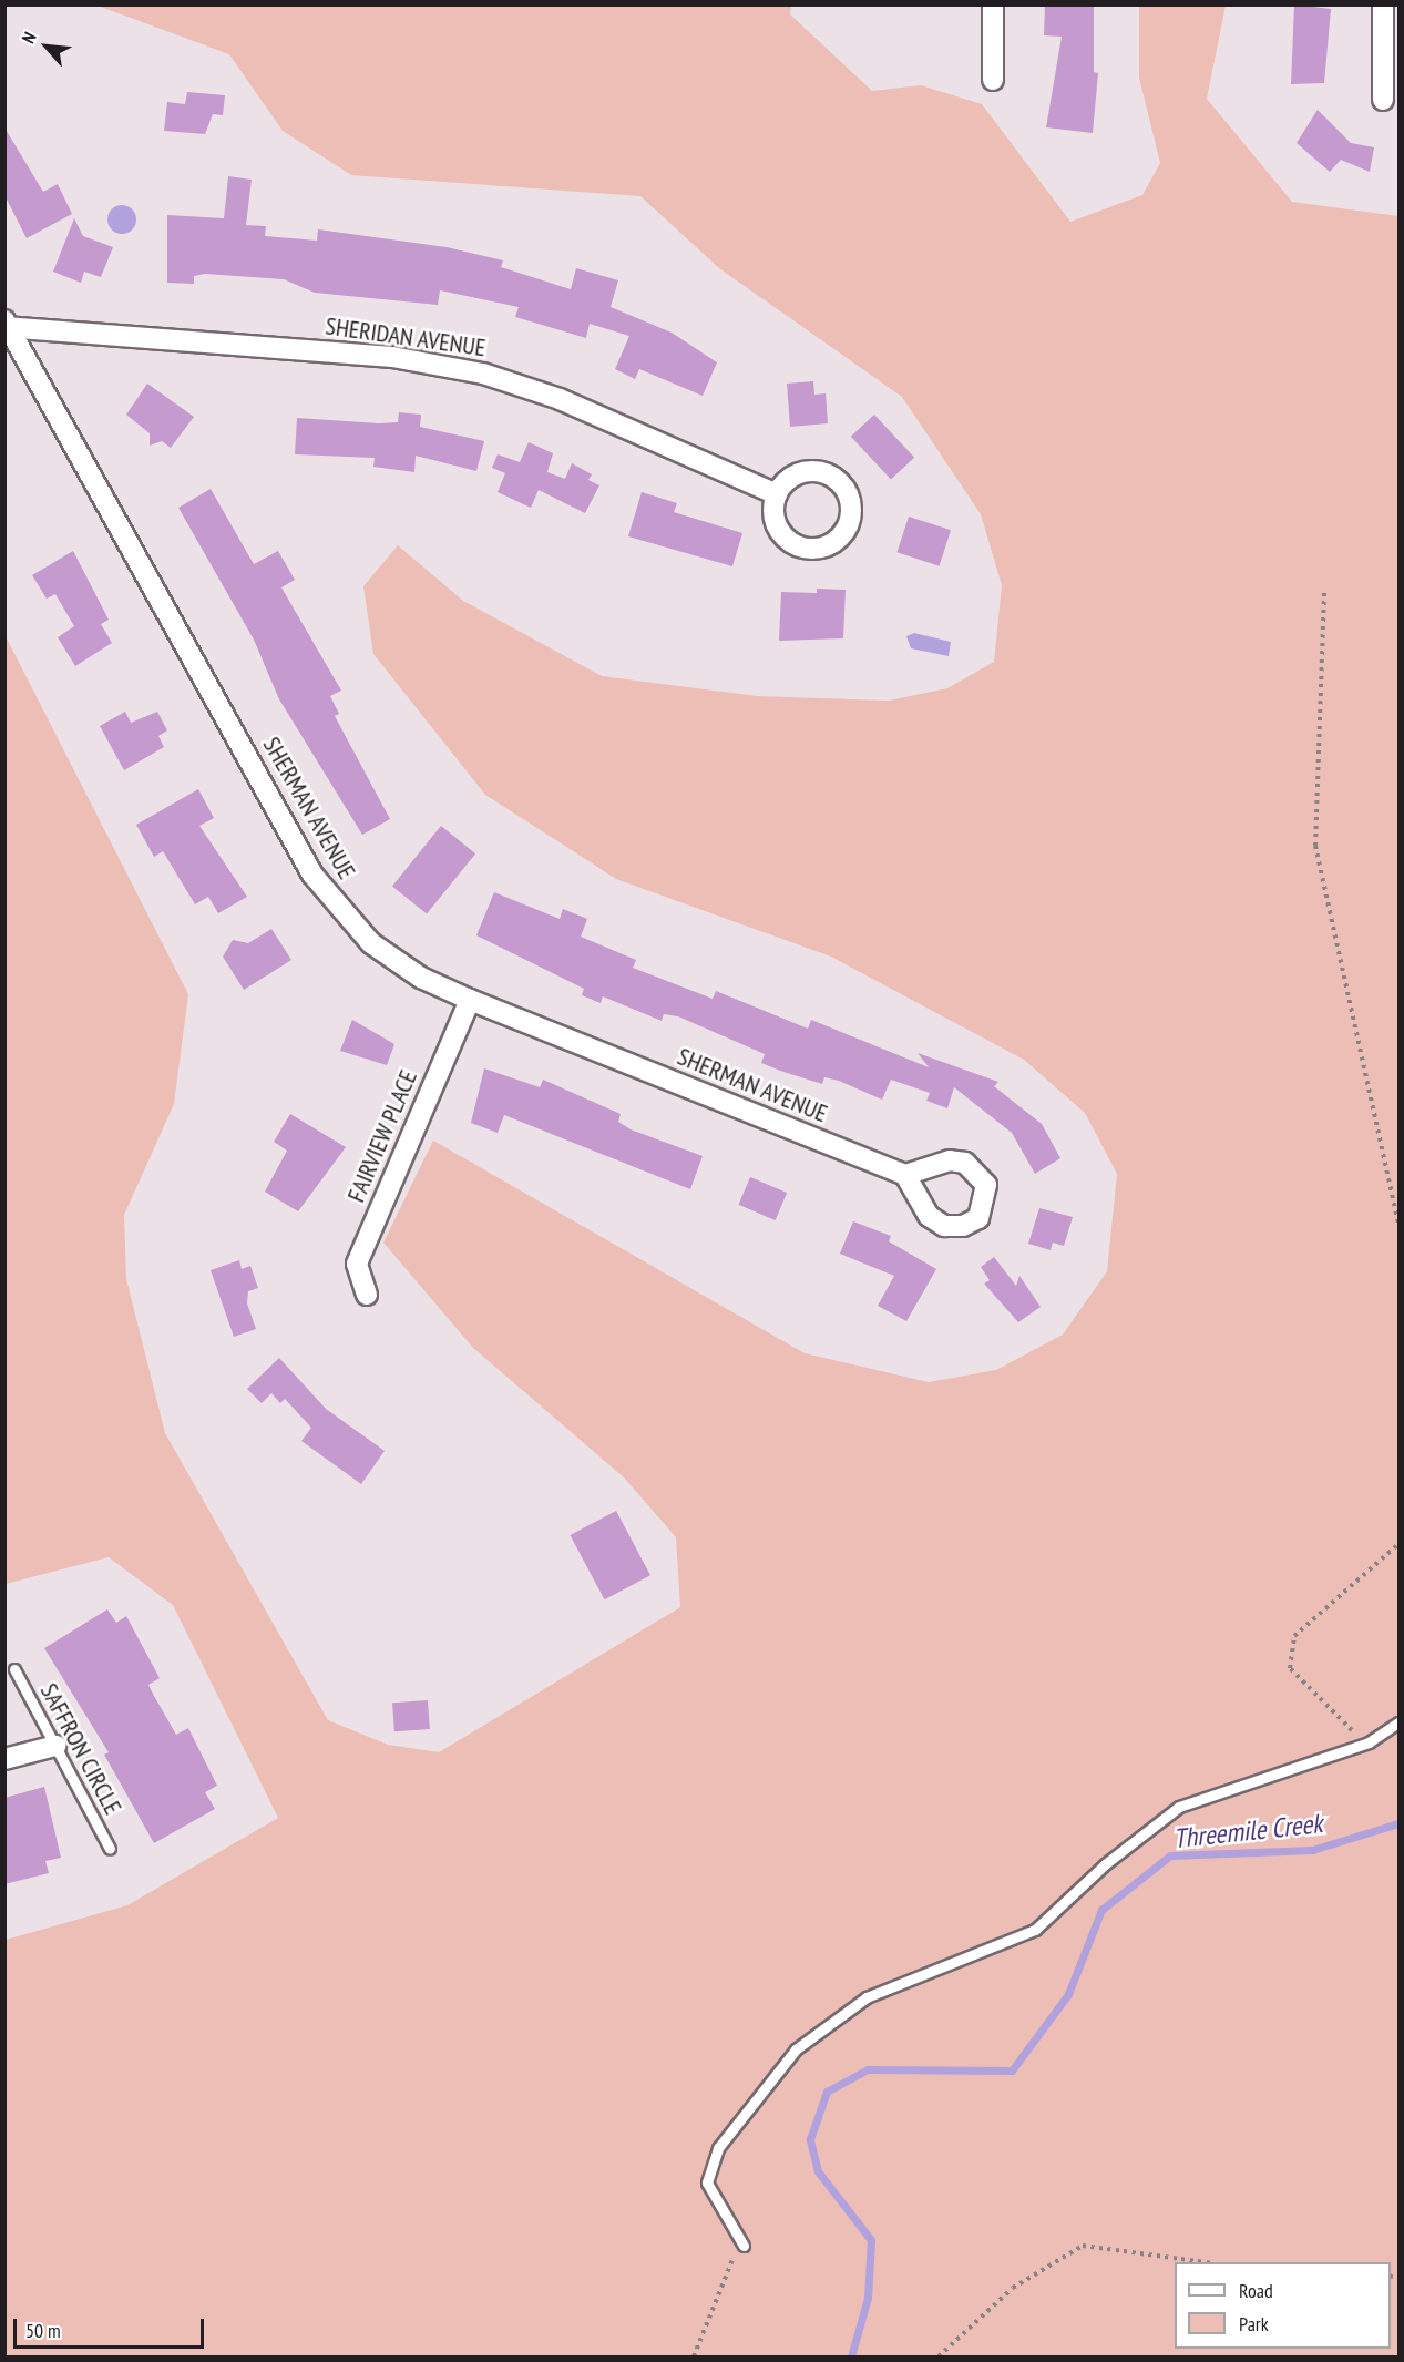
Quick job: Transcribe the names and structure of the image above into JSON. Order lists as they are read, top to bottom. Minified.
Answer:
{"streets":{"street":["SHERIDAN AVENUE","SHERMAN AVENUE","FAIRVIEW PLACE"],"lane":["SAFFRON CIRCLE"]},"crossings":[["SHERIDAN AVENUE","SHERMAN AVENUE"],["SHERMAN AVENUE","FAIRVIEW PLACE"]],"water":["Threemile Creek"],"legend":["Road","Park"],"scale_bar":"50 m","north":"top left"}
